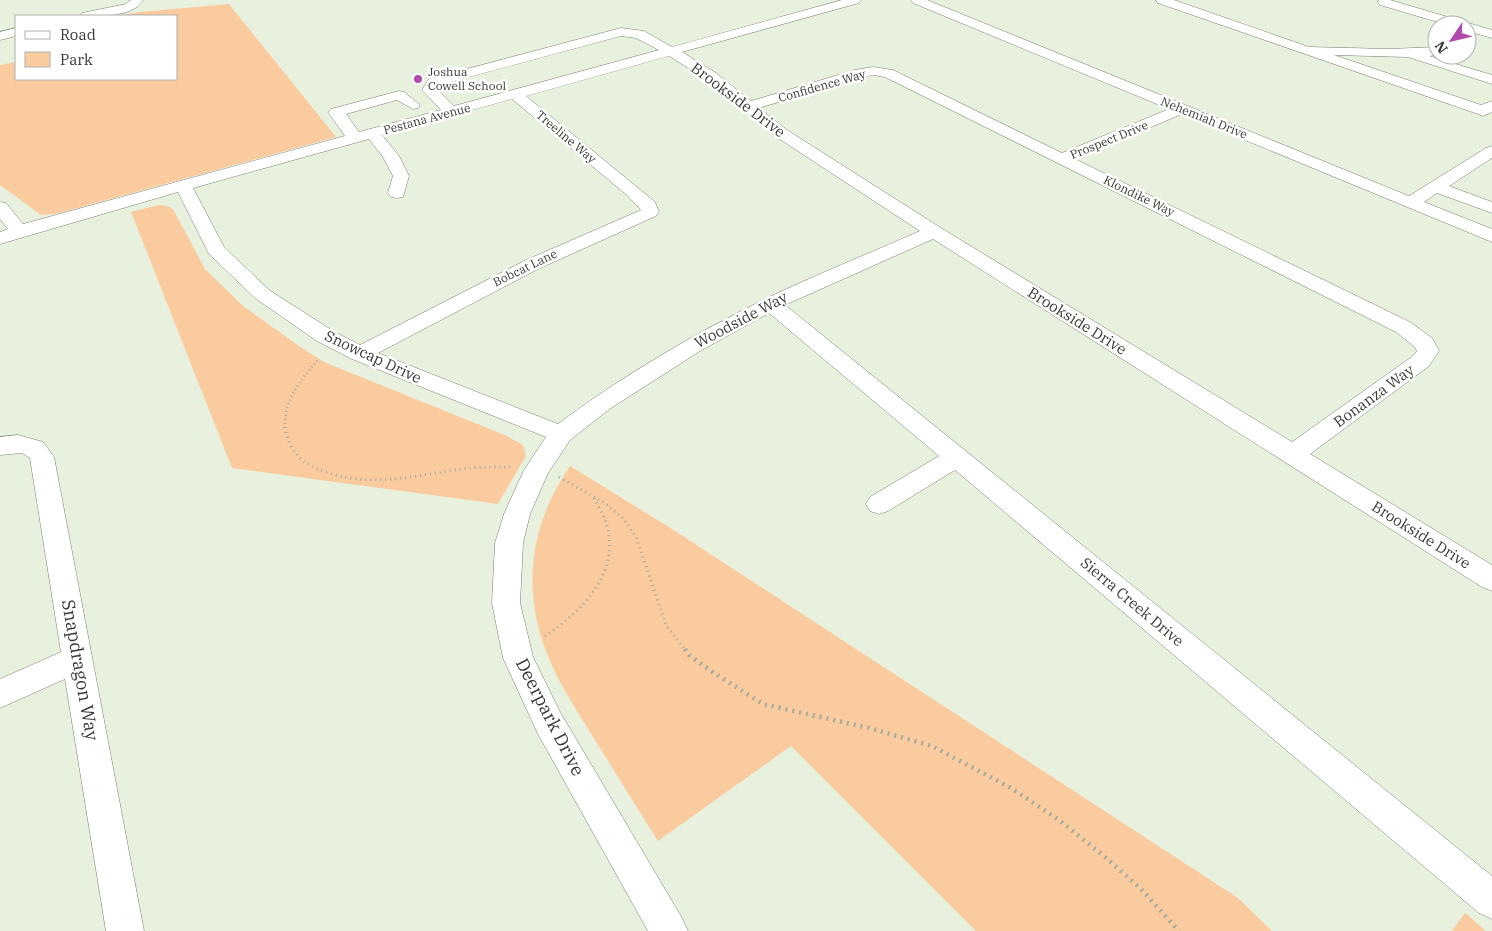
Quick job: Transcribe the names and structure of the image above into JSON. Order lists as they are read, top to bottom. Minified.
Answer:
{"streets":{"street":["Confidence Way","Brookside Drive","Nehemiah Drive","Pestana Avenue","Treeline Way","Prospect Drive","Klondike Way","Bobcat Lane","Woodside Way","Snowcap Drive","Bonanza Way","Sierra Creek Drive","Snapdragon Way","Deerpark Drive"]},"crossings":[["Confidence Way","Brookside Drive"],["Confidence Way","Klondike Way"],["Brookside Drive","Pestana Avenue"],["Brookside Drive","Woodside Way"],["Brookside Drive","Bonanza Way"],["Nehemiah Drive","Prospect Drive"],["Pestana Avenue","Treeline Way"],["Pestana Avenue","Snowcap Drive"],["Treeline Way","Bobcat Lane"],["Prospect Drive","Klondike Way"],["Klondike Way","Bonanza Way"],["Bobcat Lane","Snowcap Drive"],["Woodside Way","Snowcap Drive"],["Woodside Way","Sierra Creek Drive"],["Woodside Way","Deerpark Drive"],["Snowcap Drive","Deerpark Drive"]],"places":["Joshua Cowell School"],"legend":["Road","Park"],"north":"bottom left"}
